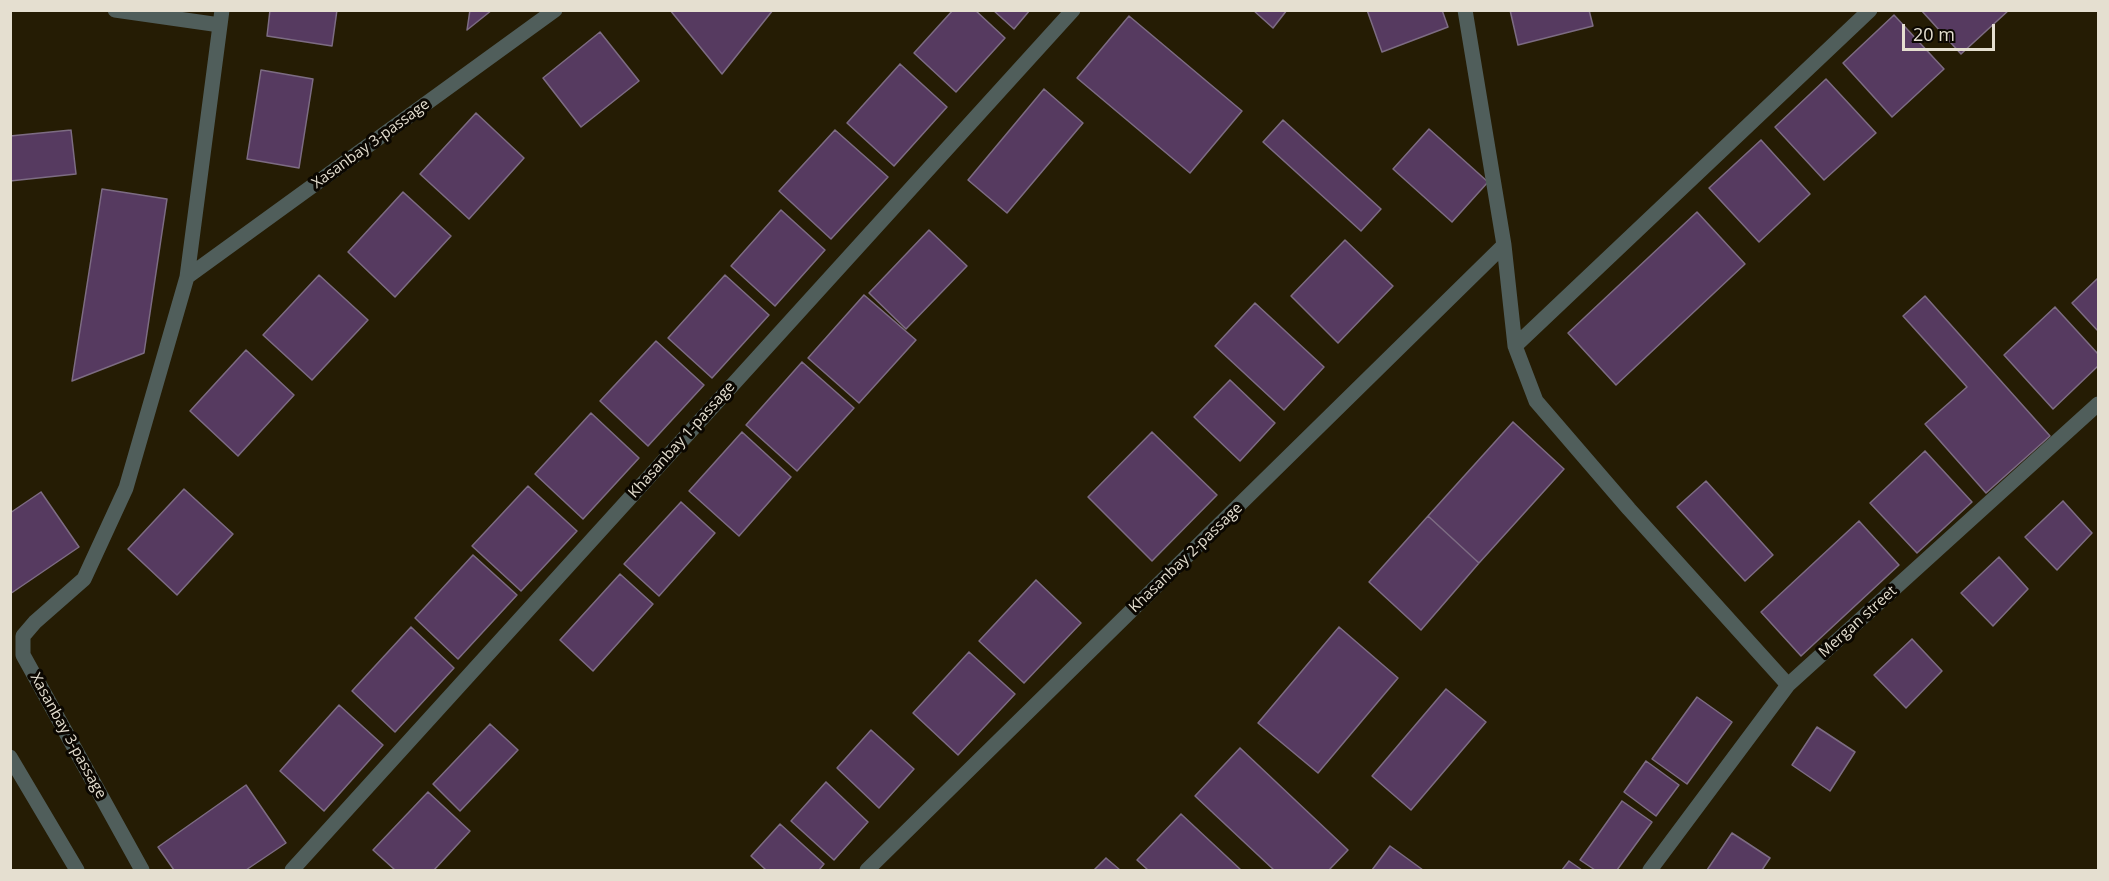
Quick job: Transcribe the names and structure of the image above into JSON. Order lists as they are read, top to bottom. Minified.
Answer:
{"streets":{"street":["Xasanbay 3-passage","Khasanbay 1-passage","Khasanbay 2-passage","Mergan street"]},"scale_bar":"20 m"}
